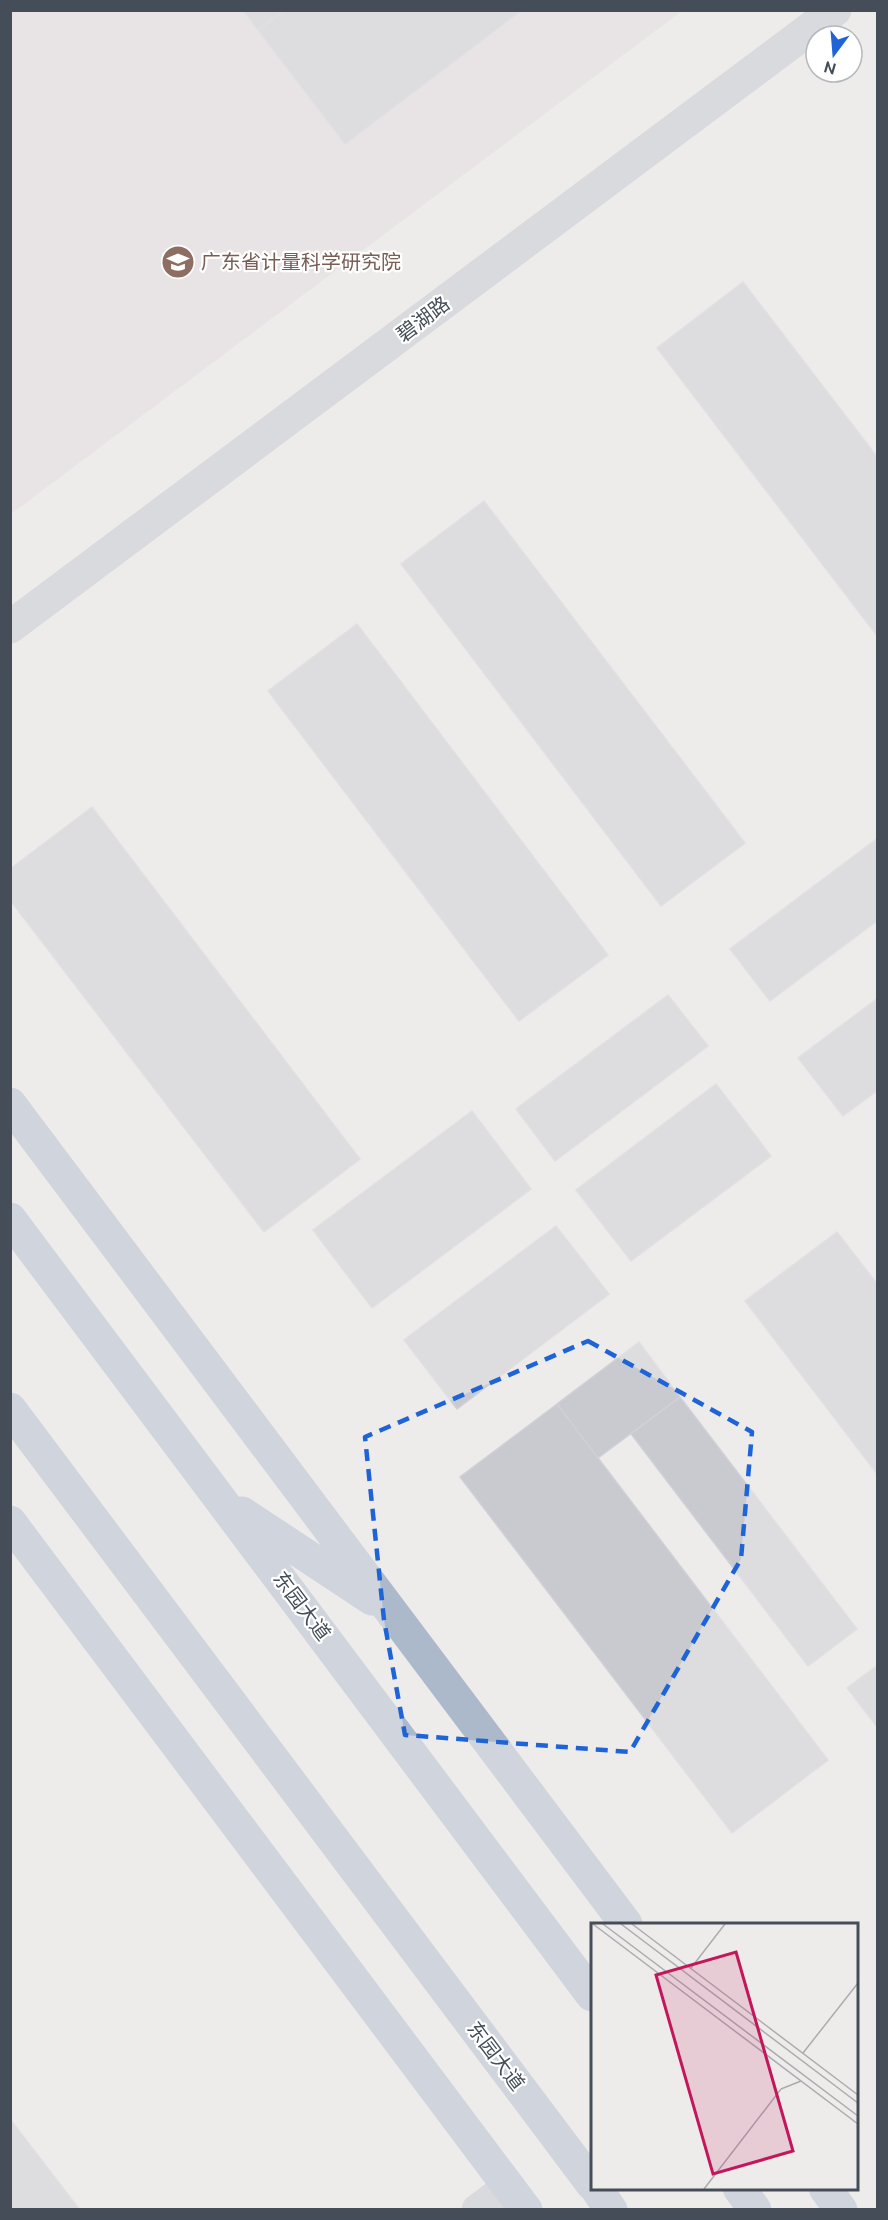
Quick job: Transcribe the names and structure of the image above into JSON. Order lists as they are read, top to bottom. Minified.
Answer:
{"streets":{"main road":["东园大道"],"street":["碧湖路"]},"places":{"school or university":["广东省计量科学研究院"]},"north":"bottom"}
